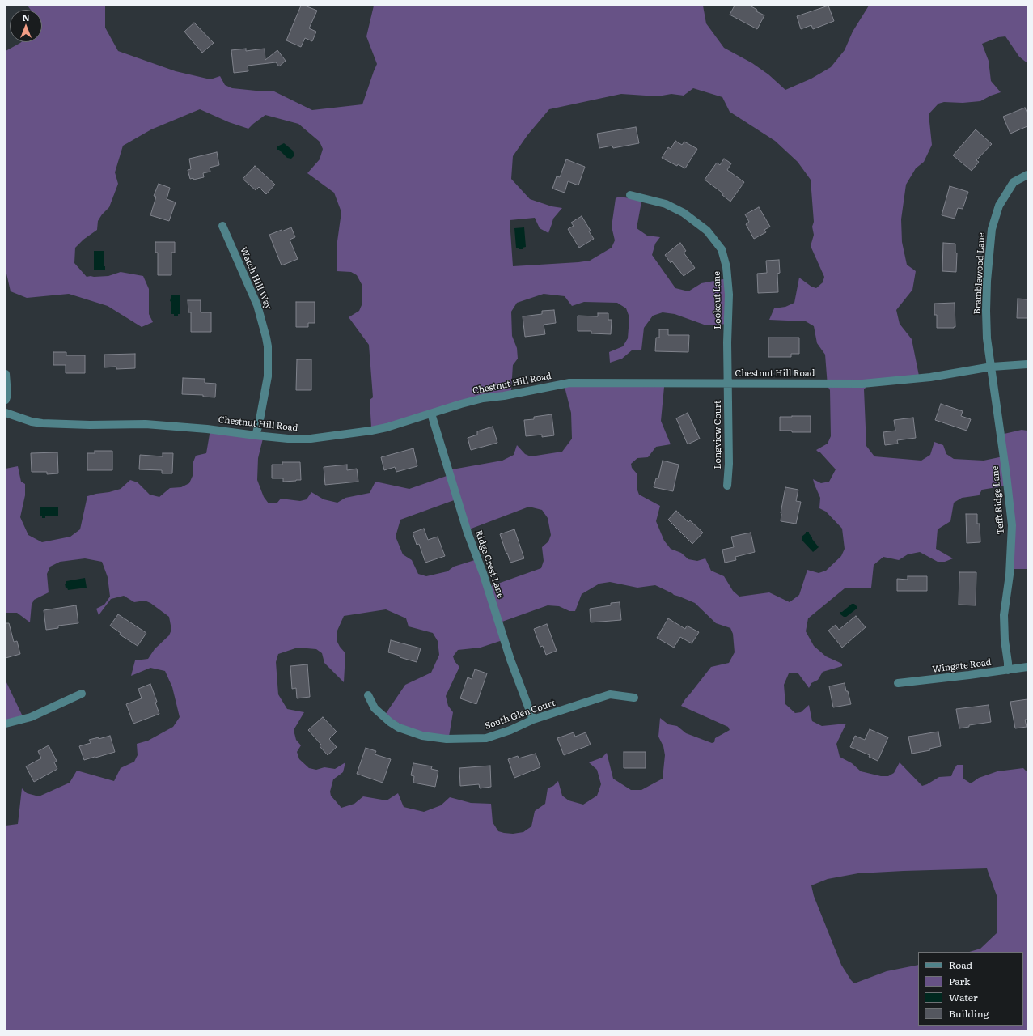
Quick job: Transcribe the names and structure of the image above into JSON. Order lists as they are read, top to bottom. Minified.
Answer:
{"streets":{"street":["Bramblewood Lane","Watch Hill Way","Lookout Lane","Chestnut Hill Road","Longview Court","Tefft Ridge Lane","Ridge Crest Lane","Wingate Road","South Glen Court"]},"crossings":[["Bramblewood Lane","Chestnut Hill Road"],["Bramblewood Lane","Tefft Ridge Lane"],["Watch Hill Way","Chestnut Hill Road"],["Lookout Lane","Chestnut Hill Road"],["Lookout Lane","Longview Court"],["Chestnut Hill Road","Longview Court"],["Chestnut Hill Road","Tefft Ridge Lane"],["Chestnut Hill Road","Ridge Crest Lane"],["Tefft Ridge Lane","Wingate Road"],["Ridge Crest Lane","South Glen Court"]],"legend":["Road","Park","Water","Building"],"north":"top"}
